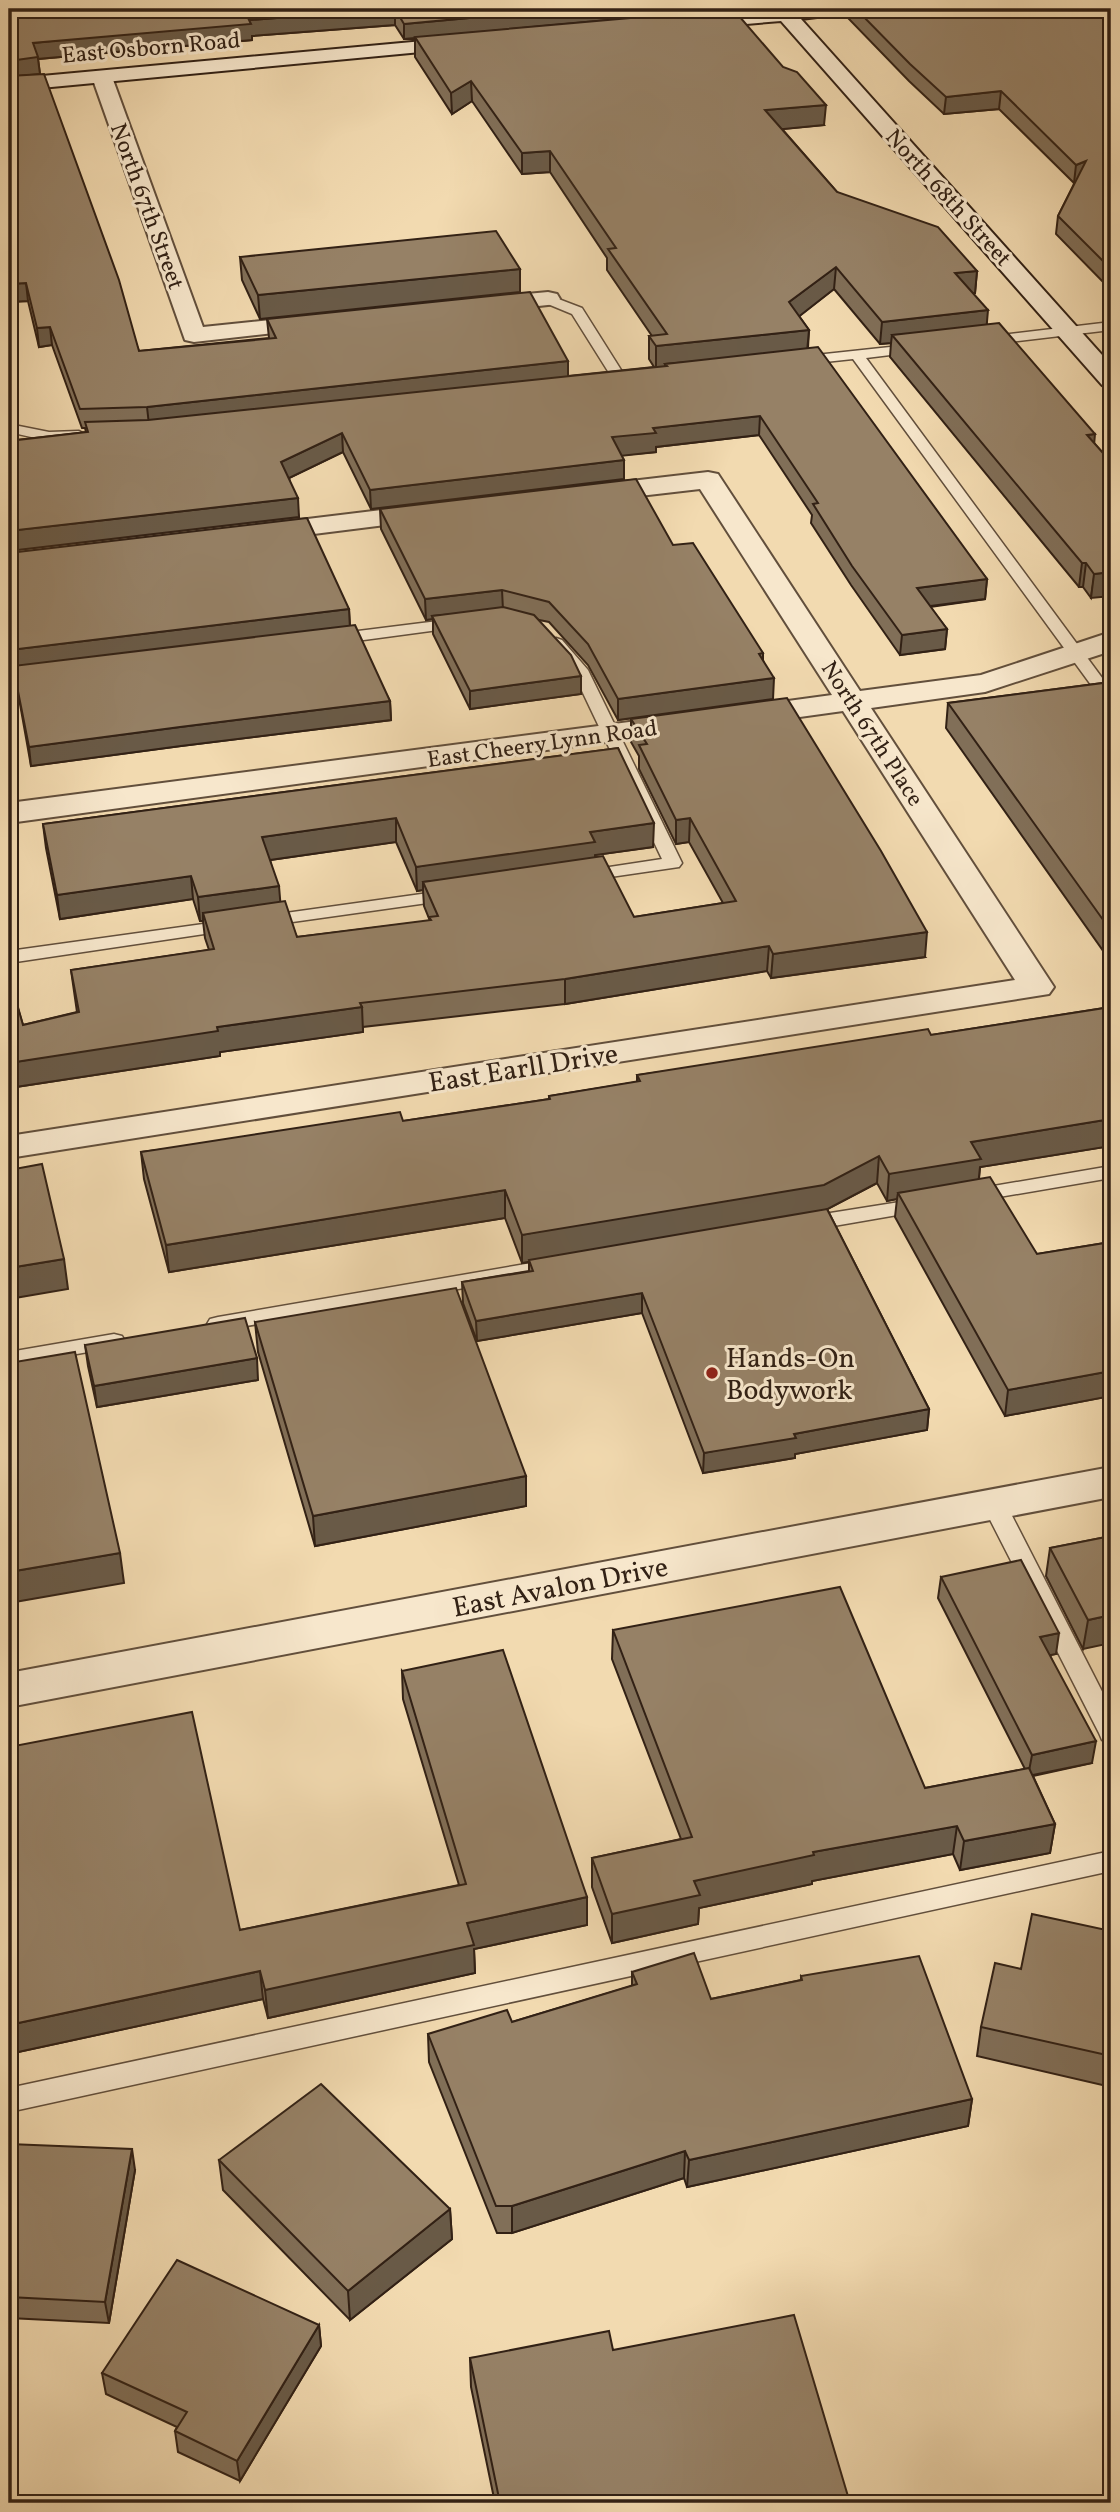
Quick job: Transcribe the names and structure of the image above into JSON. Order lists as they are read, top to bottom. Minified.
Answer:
{"streets":{"street":["East Osborn Road","North 68th Street","North 67th Street","North 67th Place","East Cheery Lynn Road","East Earll Drive","East Avalon Drive"]},"crossings":[["East Osborn Road","North 67th Street"],["North 67th Place","East Cheery Lynn Road"],["North 67th Place","East Earll Drive"]],"places":["Hands-On Bodywork"]}
